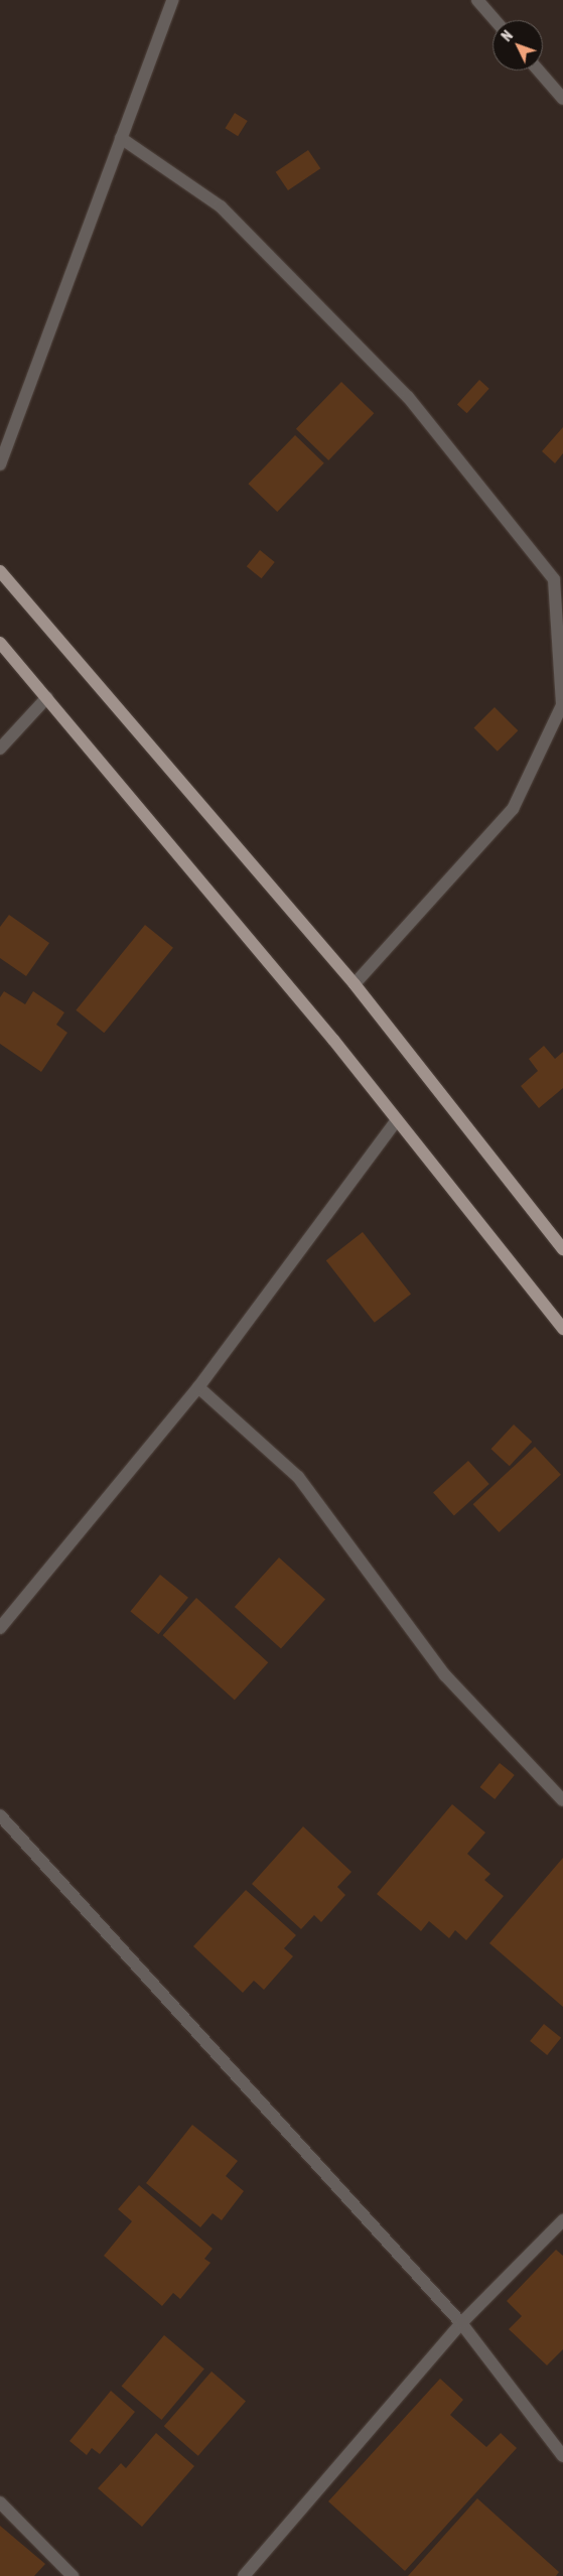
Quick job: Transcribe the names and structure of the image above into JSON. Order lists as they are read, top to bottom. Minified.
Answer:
{"north":"top left"}
